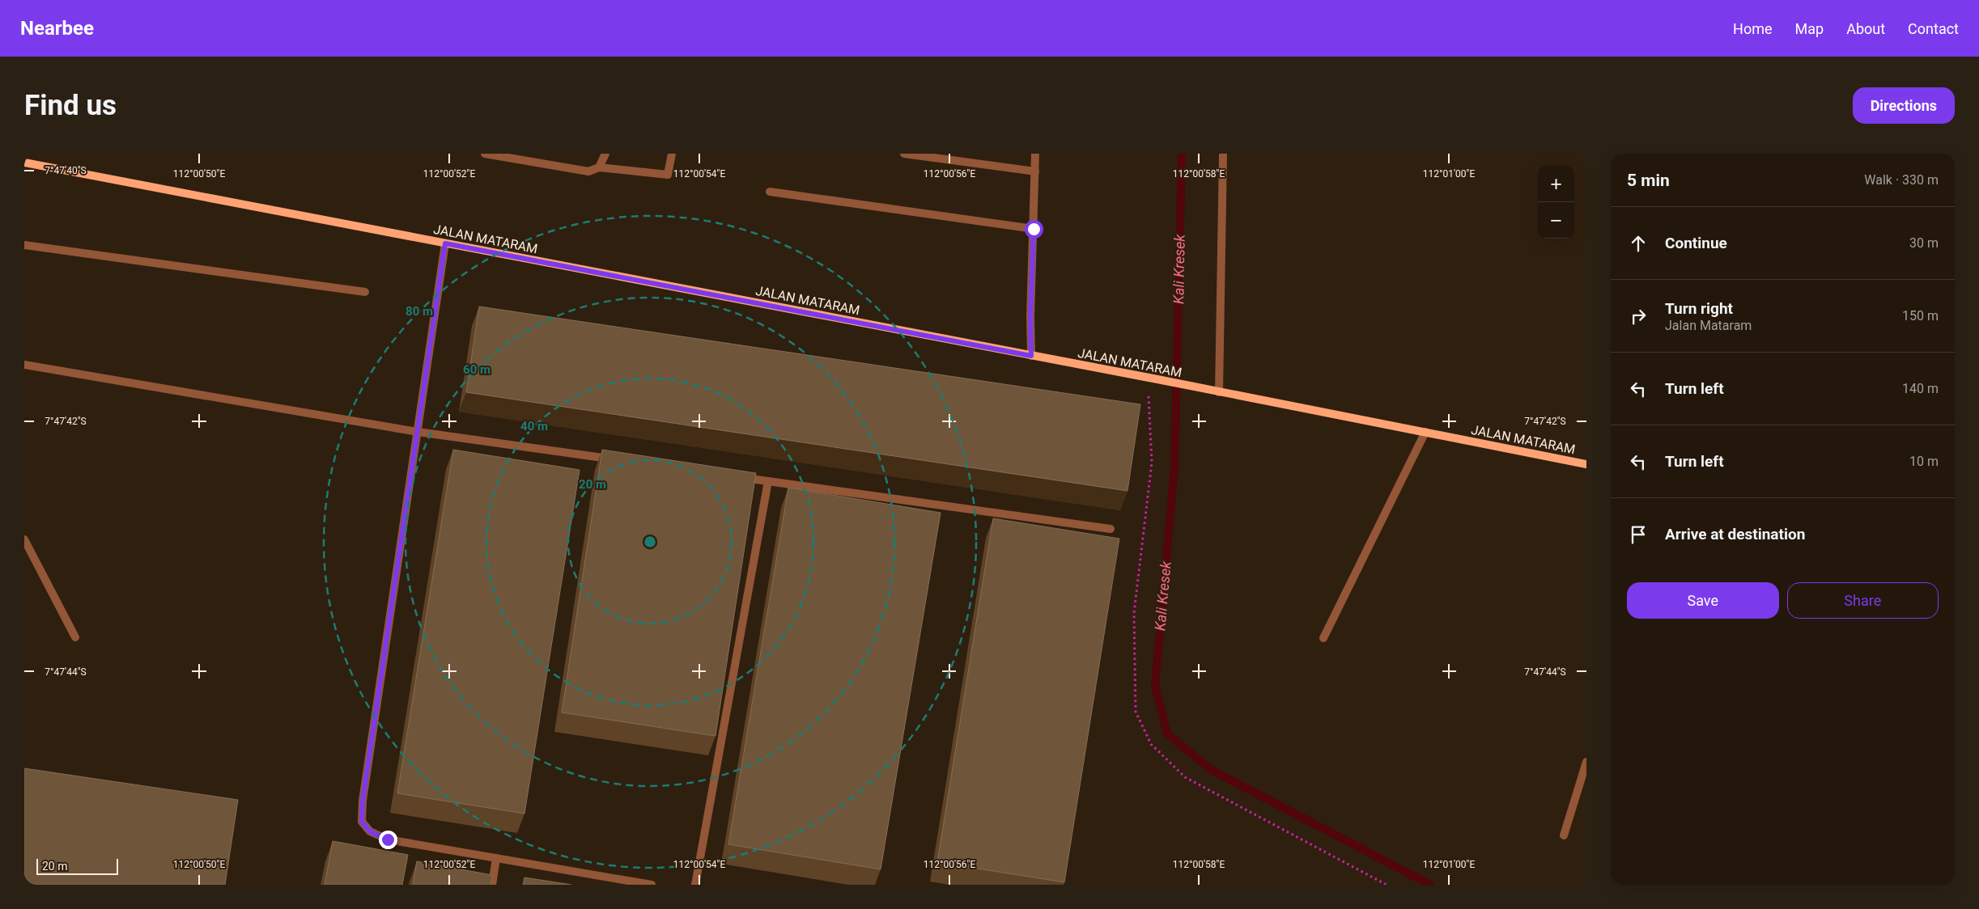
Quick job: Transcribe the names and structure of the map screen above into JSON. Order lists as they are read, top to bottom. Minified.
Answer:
{"streets":{"main road":["JALAN MATARAM"]},"water":["Kali Kresek"],"scale_bar":"20 m","page":{"header":"Nearbee","nav":["Home","Map","About","Contact"],"buttons":["Directions",["Save","Share"]],"title":"Find us","heading":["5 min","Walk · 330 m"],"map_buttons":["+","−"],"list":[["Continue","30 m"],["Turn right","Jalan Mataram","150 m"],["Turn left","140 m"],["Turn left","10 m"],"Arrive at destination"],"scale":"20 m"},"coordinates":["7°47'40\"S","112°00'50\"E","112°00'52\"E","112°00'54\"E","112°00'56\"E","112°00'58\"E","112°01'00\"E","7°47'42\"S","7°47'44\"S"],"rings":["80 m","60 m","40 m","20 m"]}
